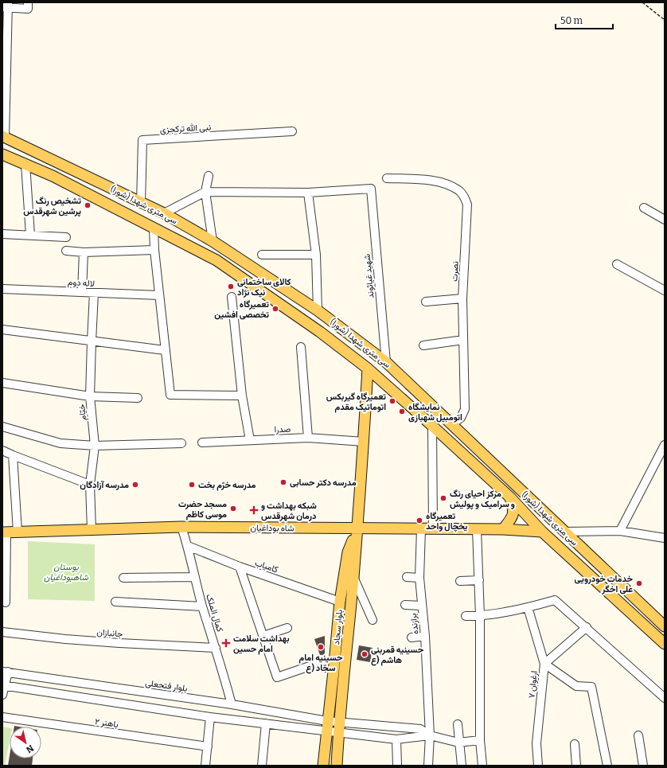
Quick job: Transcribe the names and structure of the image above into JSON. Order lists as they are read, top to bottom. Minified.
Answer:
{"streets":{"main road":["سی متری شهدا (شورا)","شاه بوداغیان","بلوار سجاد"],"street":["نبی الله ترکجزی","نصرت","شهید غیاثوند","لاله دوم","خیّام","صدرا","کامیاب","کمال الملک","برازنده","جانبازان","ارغوان ۷","بلوار فتحعلی","باهنر ۲"]},"crossings":[["نبی الله ترکجزی","سی متری شهدا (شورا)"],["سی متری شهدا (شورا)","نصرت"],["سی متری شهدا (شورا)","شهید غیاثوند"],["سی متری شهدا (شورا)","شاه بوداغیان"],["سی متری شهدا (شورا)","بلوار سجاد"],["لاله دوم","خیّام"],["خیّام","شاه بوداغیان"],["صدرا","بلوار سجاد"],["شاه بوداغیان","کمال الملک"],["شاه بوداغیان","برازنده"],["شاه بوداغیان","بلوار سجاد"],["کامیاب","کمال الملک"],["کامیاب","بلوار سجاد"],["کمال الملک","جانبازان"],["کمال الملک","بلوار فتحعلی"],["بلوار سجاد","بلوار فتحعلی"]],"parks":["بوستان شاهبوداغیان"],"places":{"other":["تشخیص رنگ پرشین شهرقدس","کالای ساختمانی نیک نژاد","تعمیرگاه تخصصی افشین","تعمیرگاه گیربکس اتوماتیک مقدم","نمایشگاه اتومبیل شهبازی","مدرسه دکتر حسابی","مدرسه آزادگان","مدرسه خرّم بخت","مرکز احیای رنگ و سرامیک و پولیش","مسجد حضرت موسی کاظم","تعمیرگاه یخچال واحد","خدمات خودرویی علی اخگر","حسینیه امام سجّاد (ع","حسینیه قمربنی هاشم (ع"],"health":["شبکه بهداشت و درمان شهرقدس","بهداشت سلامت امام حسین"]},"scale_bar":"50 m","north":"bottom right"}
